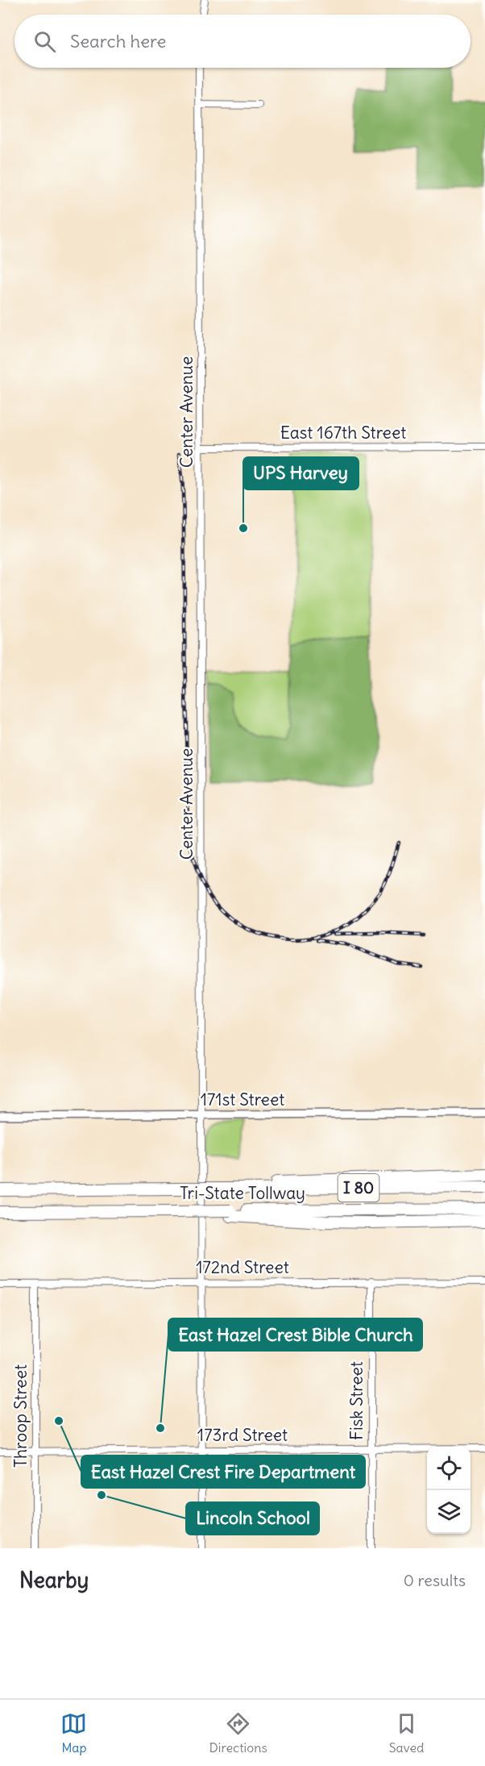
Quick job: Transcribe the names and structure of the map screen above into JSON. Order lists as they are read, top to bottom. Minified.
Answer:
{"streets":{"highway":["I 80","Tri-State Tollway"],"street":["Center Avenue","East 167th Street","171st Street","172nd Street","Fisk Street","Throop Street","173rd Street"]},"crossings":[["Center Avenue","East 167th Street"],["Center Avenue","171st Street"],["Center Avenue","172nd Street"],["Center Avenue","173rd Street"],["172nd Street","Fisk Street"],["172nd Street","Throop Street"],["Fisk Street","173rd Street"],["Throop Street","173rd Street"]],"places":["UPS Harvey","East Hazel Crest Fire Department","East Hazel Crest Bible Church","Lincoln School"],"page":{"search":"Search here","heading":["Nearby","0 results"],"nav":["Map","Directions","Saved"]}}
